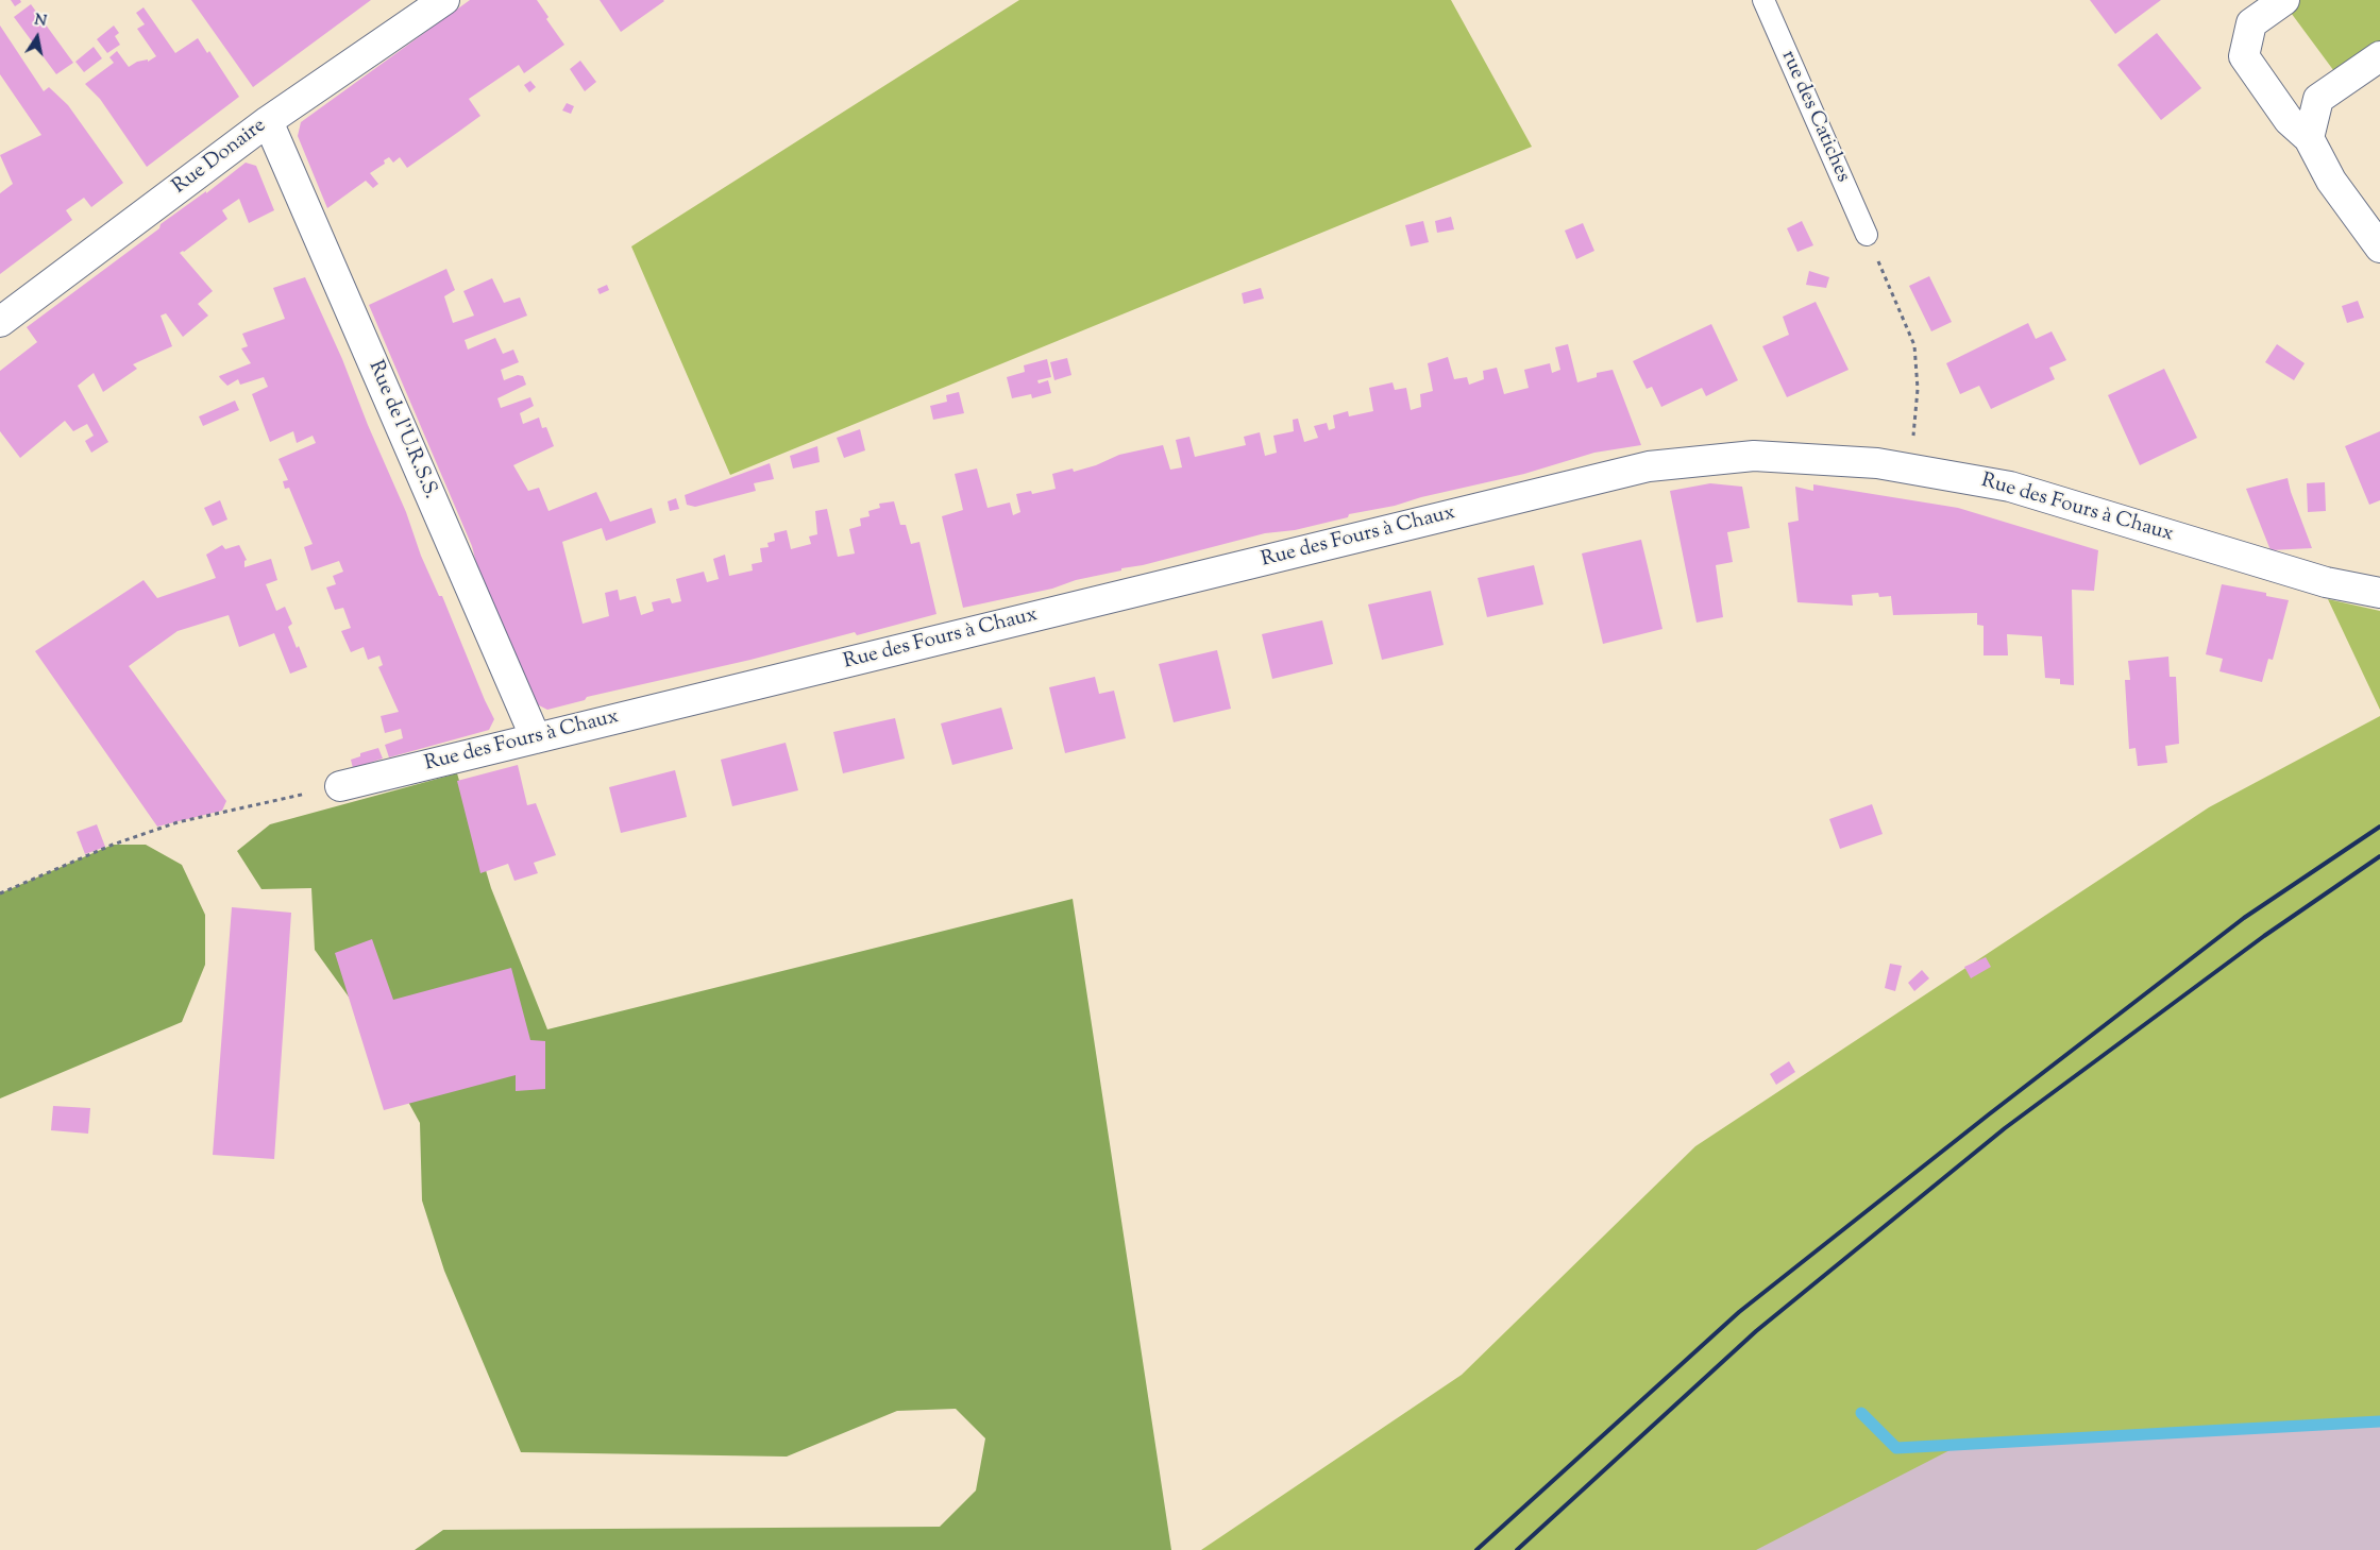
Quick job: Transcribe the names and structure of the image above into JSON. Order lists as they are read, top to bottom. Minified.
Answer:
{"streets":{"street":["Rue Donaire","Rue de l'U.R.S.S.","Rue des Fours à Chaux"],"lane":["rue des Catiches"]},"crossings":[["Rue Donaire","Rue de l'U.R.S.S."],["Rue de l'U.R.S.S.","Rue des Fours à Chaux"]],"north":"top"}
